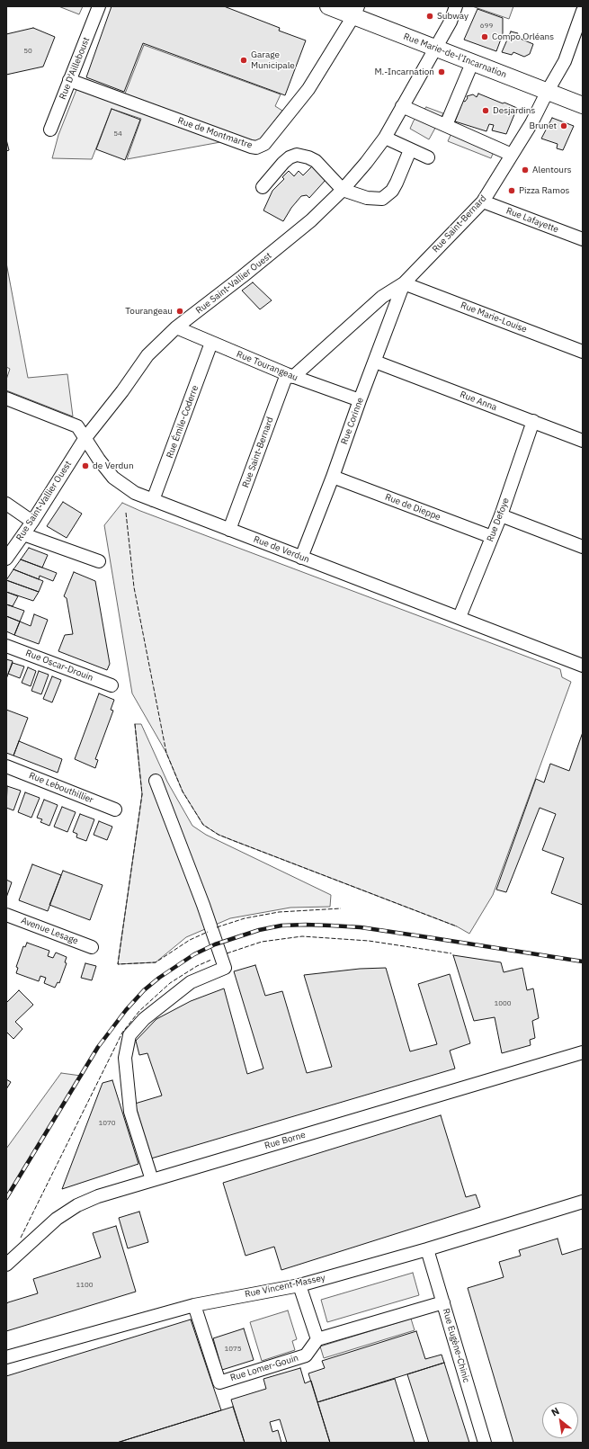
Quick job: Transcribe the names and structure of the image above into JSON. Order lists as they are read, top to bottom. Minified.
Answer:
{"streets":{"main road":["Rue Marie-de-l'Incarnation"],"street":["Rue D'Ailleboust","Rue de Montmartre","Rue Lafayette","Rue Saint-Bernard","Rue Saint-Vallier Ouest","Rue Marie-Louise","Rue Tourangeau","Rue Anna","Rue Corinne","Rue Émile-Coderre","Rue de Dieppe","Rue Defoye","Rue de Verdun","Rue Oscar-Drouin","Rue Lebouthillier","Avenue Lesage","Rue Borne","Rue Vincent-Massey","Rue Eugène-Chinic","Rue Lomer-Gouin"]},"crossings":[["Rue Marie-de-l'Incarnation","Rue de Montmartre"],["Rue Marie-de-l'Incarnation","Rue Saint-Bernard"],["Rue Marie-de-l'Incarnation","Rue Saint-Vallier Ouest"],["Rue D'Ailleboust","Rue de Montmartre"],["Rue Lafayette","Rue Saint-Bernard"],["Rue Saint-Bernard","Rue Marie-Louise"],["Rue Saint-Bernard","Rue Tourangeau"],["Rue Saint-Bernard","Rue Corinne"],["Rue Saint-Bernard","Rue de Verdun"],["Rue Saint-Vallier Ouest","Rue Tourangeau"],["Rue Saint-Vallier Ouest","Rue de Verdun"],["Rue Marie-Louise","Rue Corinne"],["Rue Tourangeau","Rue Corinne"],["Rue Tourangeau","Rue Émile-Coderre"],["Rue Anna","Rue Corinne"],["Rue Anna","Rue Defoye"],["Rue Corinne","Rue de Dieppe"],["Rue Corinne","Rue de Verdun"],["Rue Émile-Coderre","Rue de Verdun"],["Rue de Dieppe","Rue Defoye"],["Rue Defoye","Rue de Verdun"],["Rue Vincent-Massey","Rue Eugène-Chinic"],["Rue Vincent-Massey","Rue Lomer-Gouin"]],"places":["Subway","Compo Orléans","Garage Municipale","M.-Incarnation","Desjardins","Brunet","Alentours","Pizza Ramos","Tourangeau","de Verdun"],"house_numbers":["699","50","54","1000","1070","1100","1075"],"north":"top left"}
